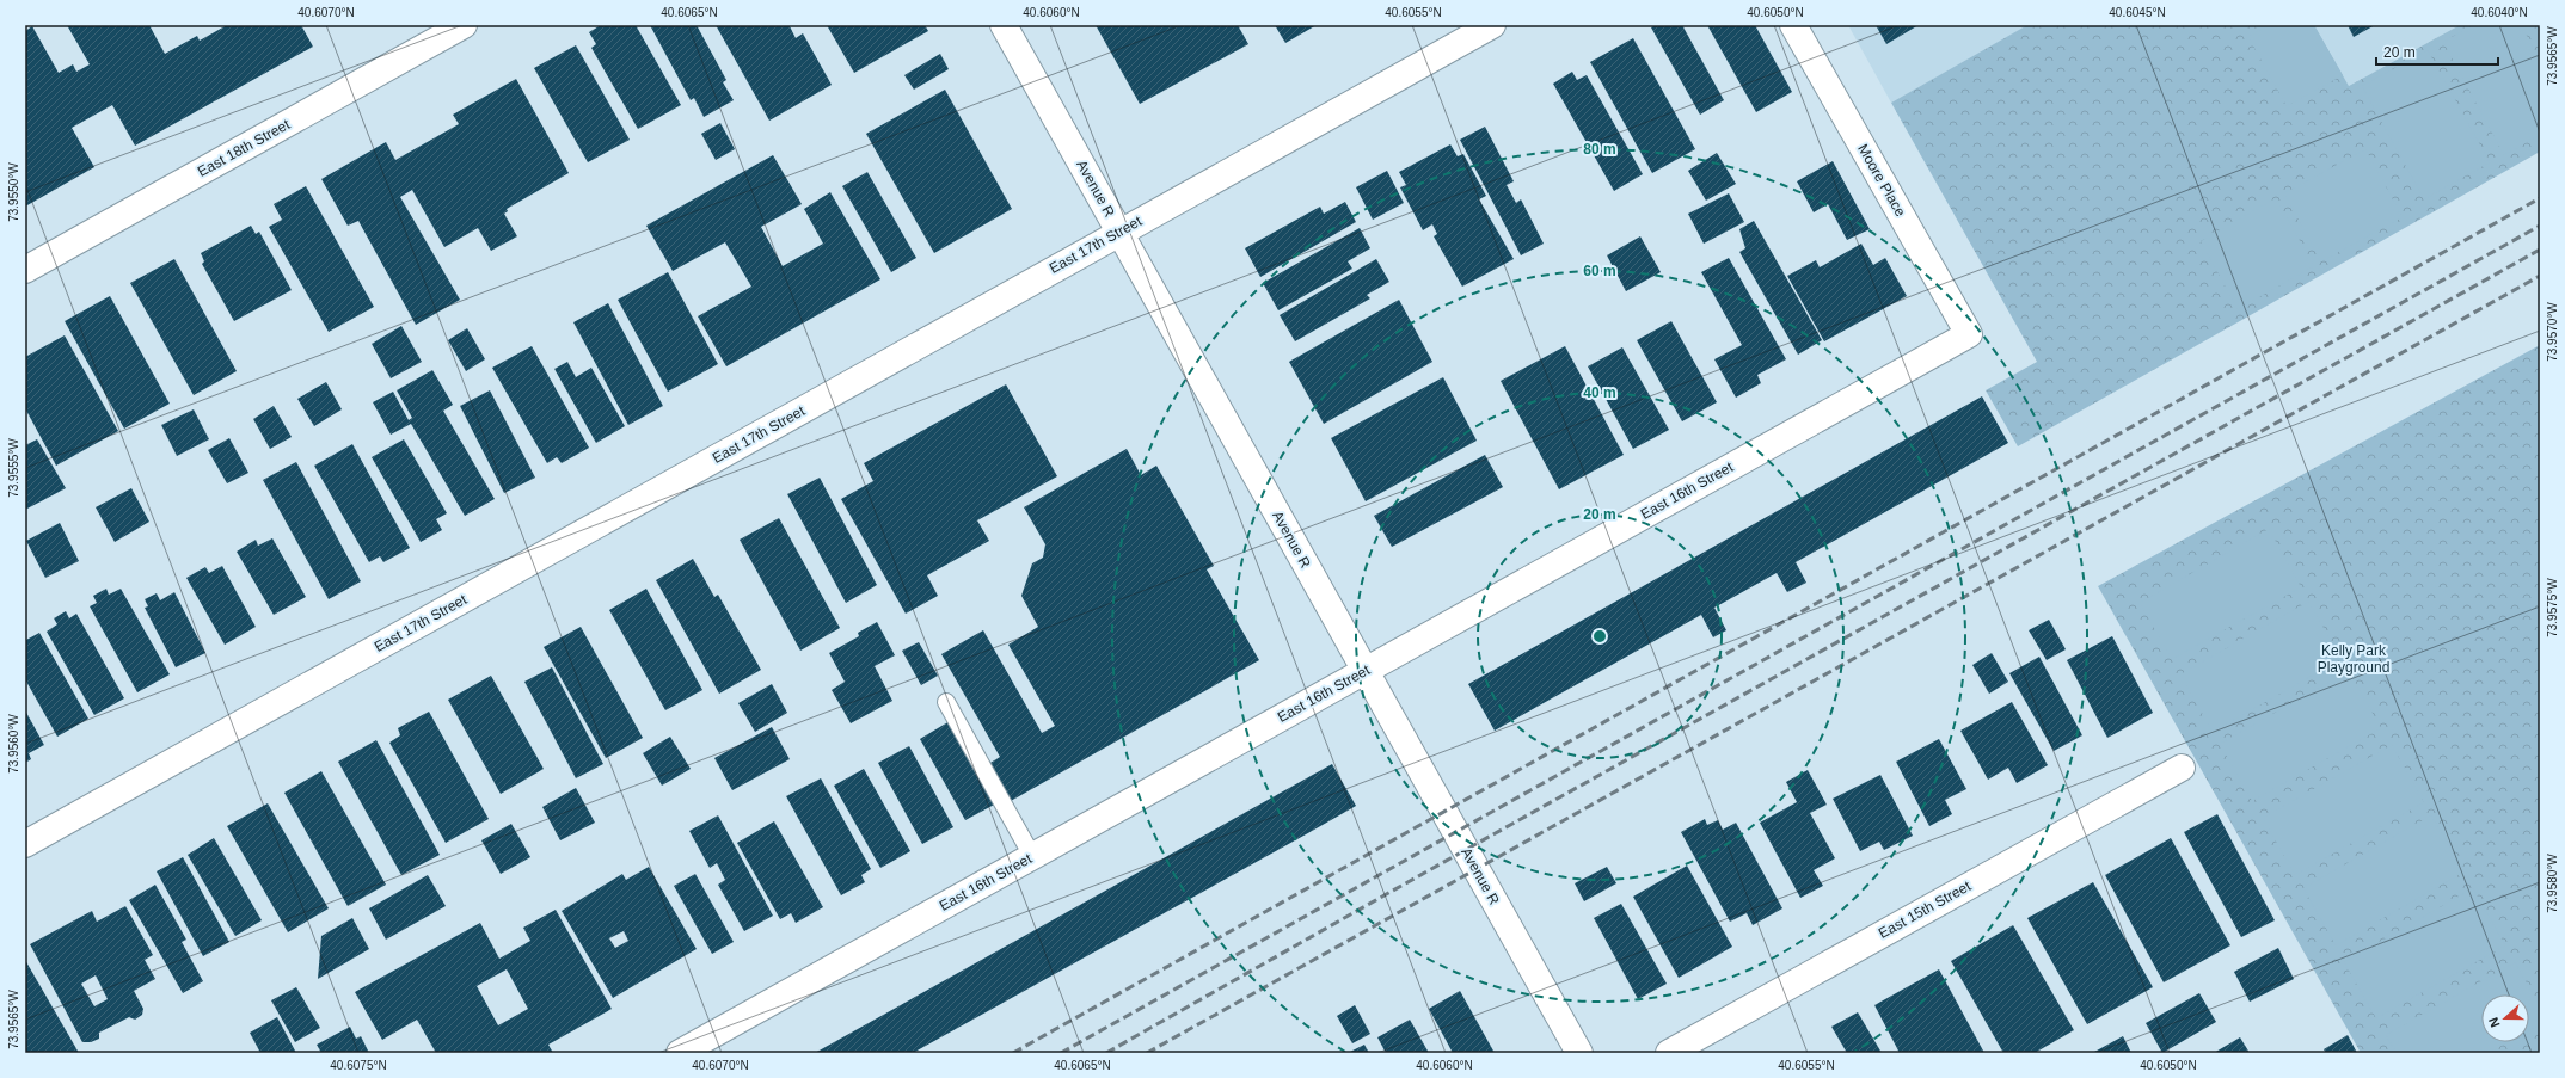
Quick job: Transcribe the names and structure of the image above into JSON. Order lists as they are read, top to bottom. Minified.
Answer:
{"streets":{"street":["East 18th Street","Moore Place","Avenue R","East 17th Street","East 16th Street","East 15th Street"]},"crossings":[["Moore Place","East 16th Street"],["Avenue R","East 17th Street"],["Avenue R","East 16th Street"]],"parks":["Kelly Park Playground"],"scale_bar":"20 m","north":"left","coordinates":["40.6070°N","40.6065°N","40.6060°N","40.6055°N","40.6050°N","40.6045°N","40.6040°N","73.9565°W","73.9550°W","73.9570°W","73.9555°W","73.9575°W","73.9560°W","73.9580°W","40.6075°N"],"rings":["80 m","60 m","40 m","20 m"]}
